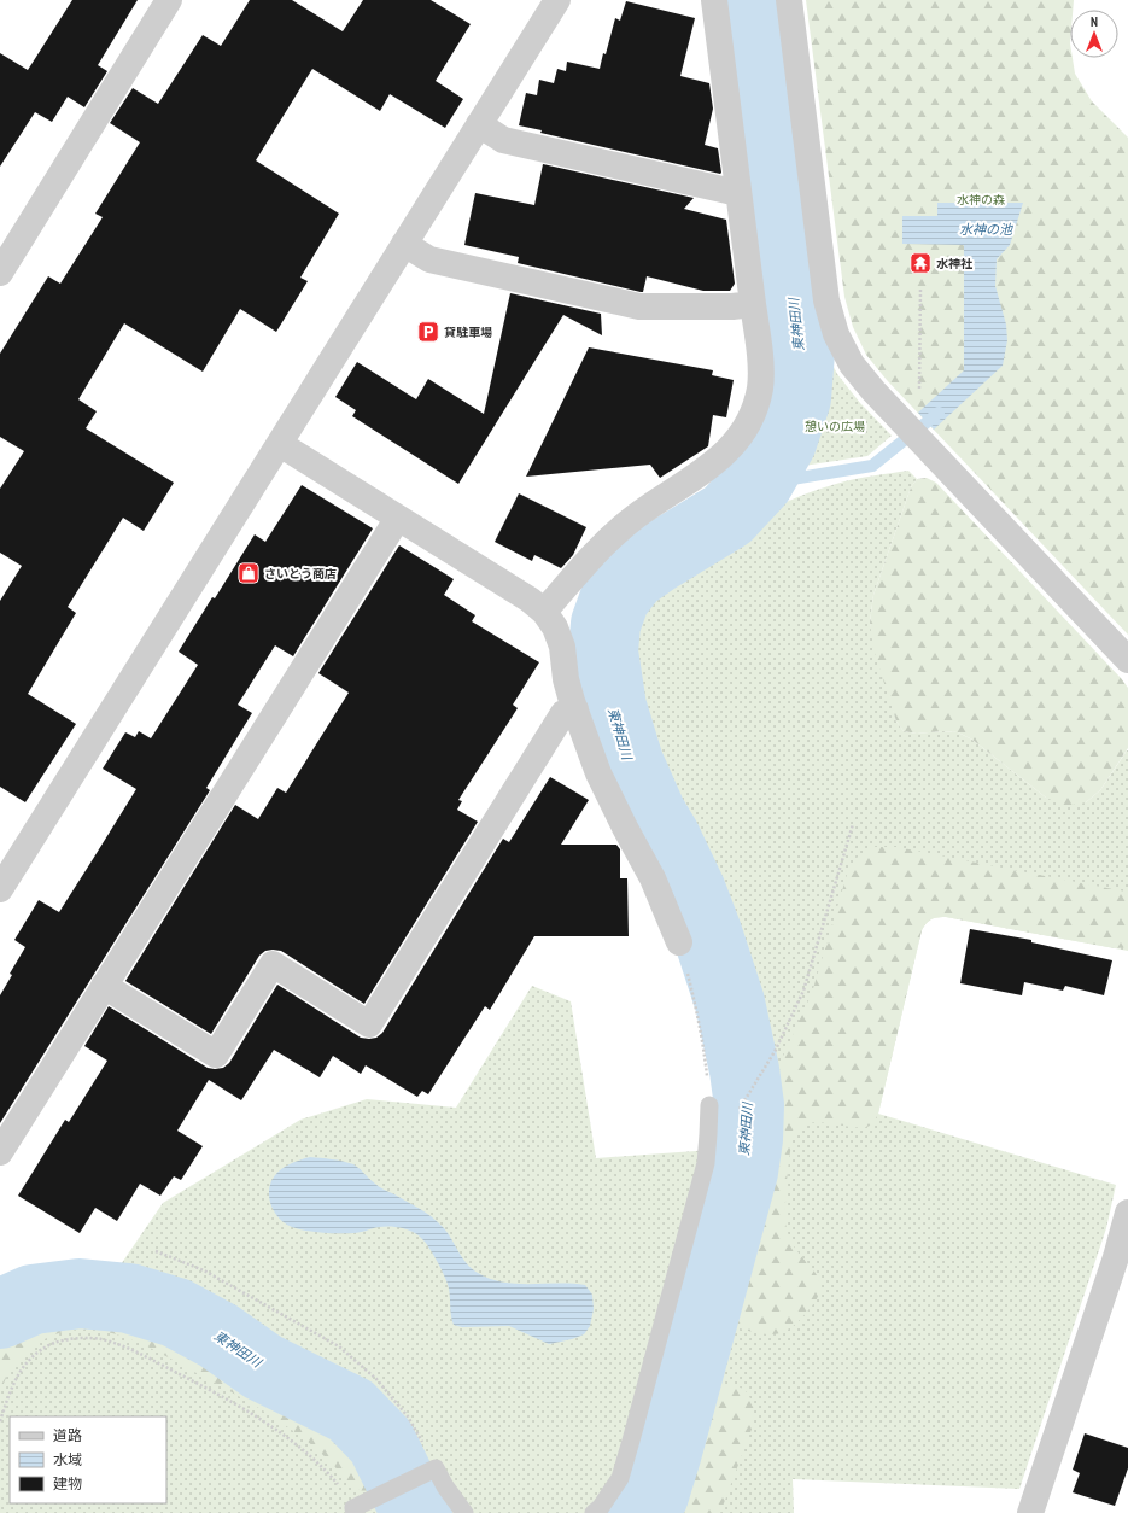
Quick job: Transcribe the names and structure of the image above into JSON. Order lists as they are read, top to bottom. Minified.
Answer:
{"water":["水神の池","東神田川"],"parks":["水神の森","憩いの広場"],"places":{"temple":["水神社"],"parking":["貸駐車場"],"shop":["さいとう商店"]},"legend":["道路","水域","建物"],"north":"top"}
